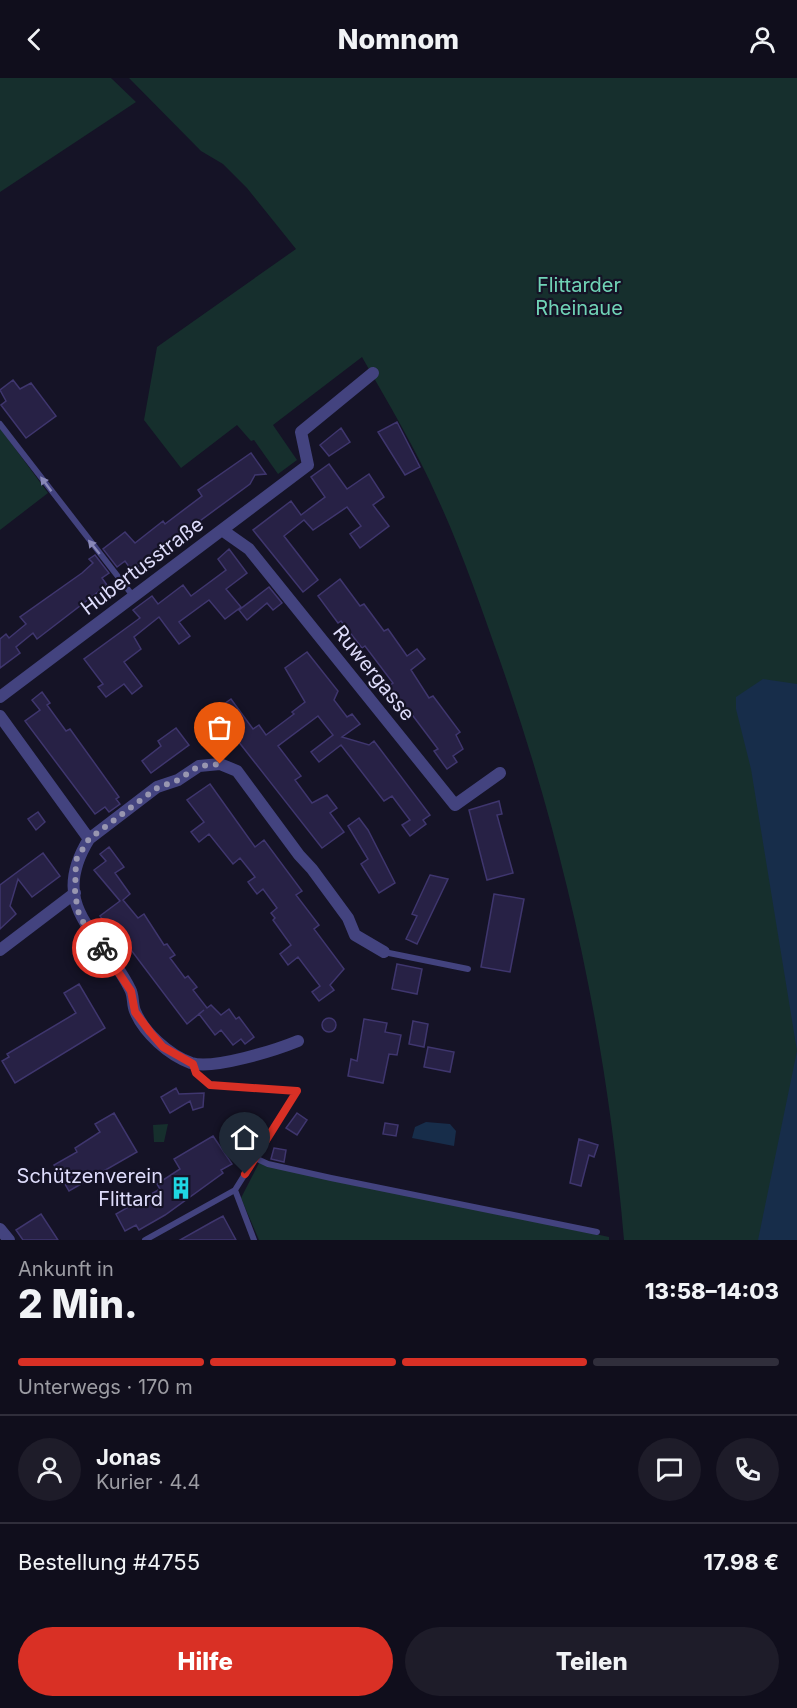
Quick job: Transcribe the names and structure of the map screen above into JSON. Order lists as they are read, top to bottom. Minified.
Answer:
{"streets":{"street":["Hubertusstraße","Ruwergasse"]},"crossings":[["Hubertusstraße","Ruwergasse"]],"parks":["Flittarder Rheinaue"],"places":{"building":["Schützenverein Flittard"]},"page":{"header":"Nomnom","heading":["2 Min.","Ankunft in","13:58–14:03"],"panel":["Jonas","Kurier · 4.4","Bestellung #4755","17.98 €"],"bar":"Unterwegs · 170 m","buttons":["Hilfe","Teilen"]}}
